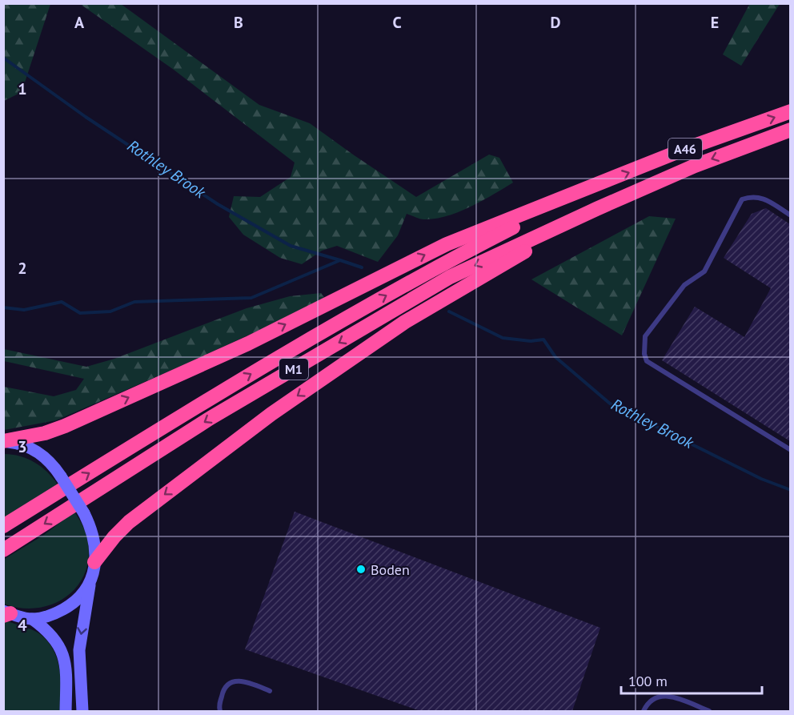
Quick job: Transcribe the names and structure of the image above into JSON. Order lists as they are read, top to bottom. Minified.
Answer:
{"streets":{"highway":["A46","M1"]},"crossings":[["A46","M1"]],"water":["Rothley Brook"],"places":["Boden"],"scale_bar":"100 m","grid":{"columns":["A","B","C","D","E"],"rows":["1","2","3","4"]}}
